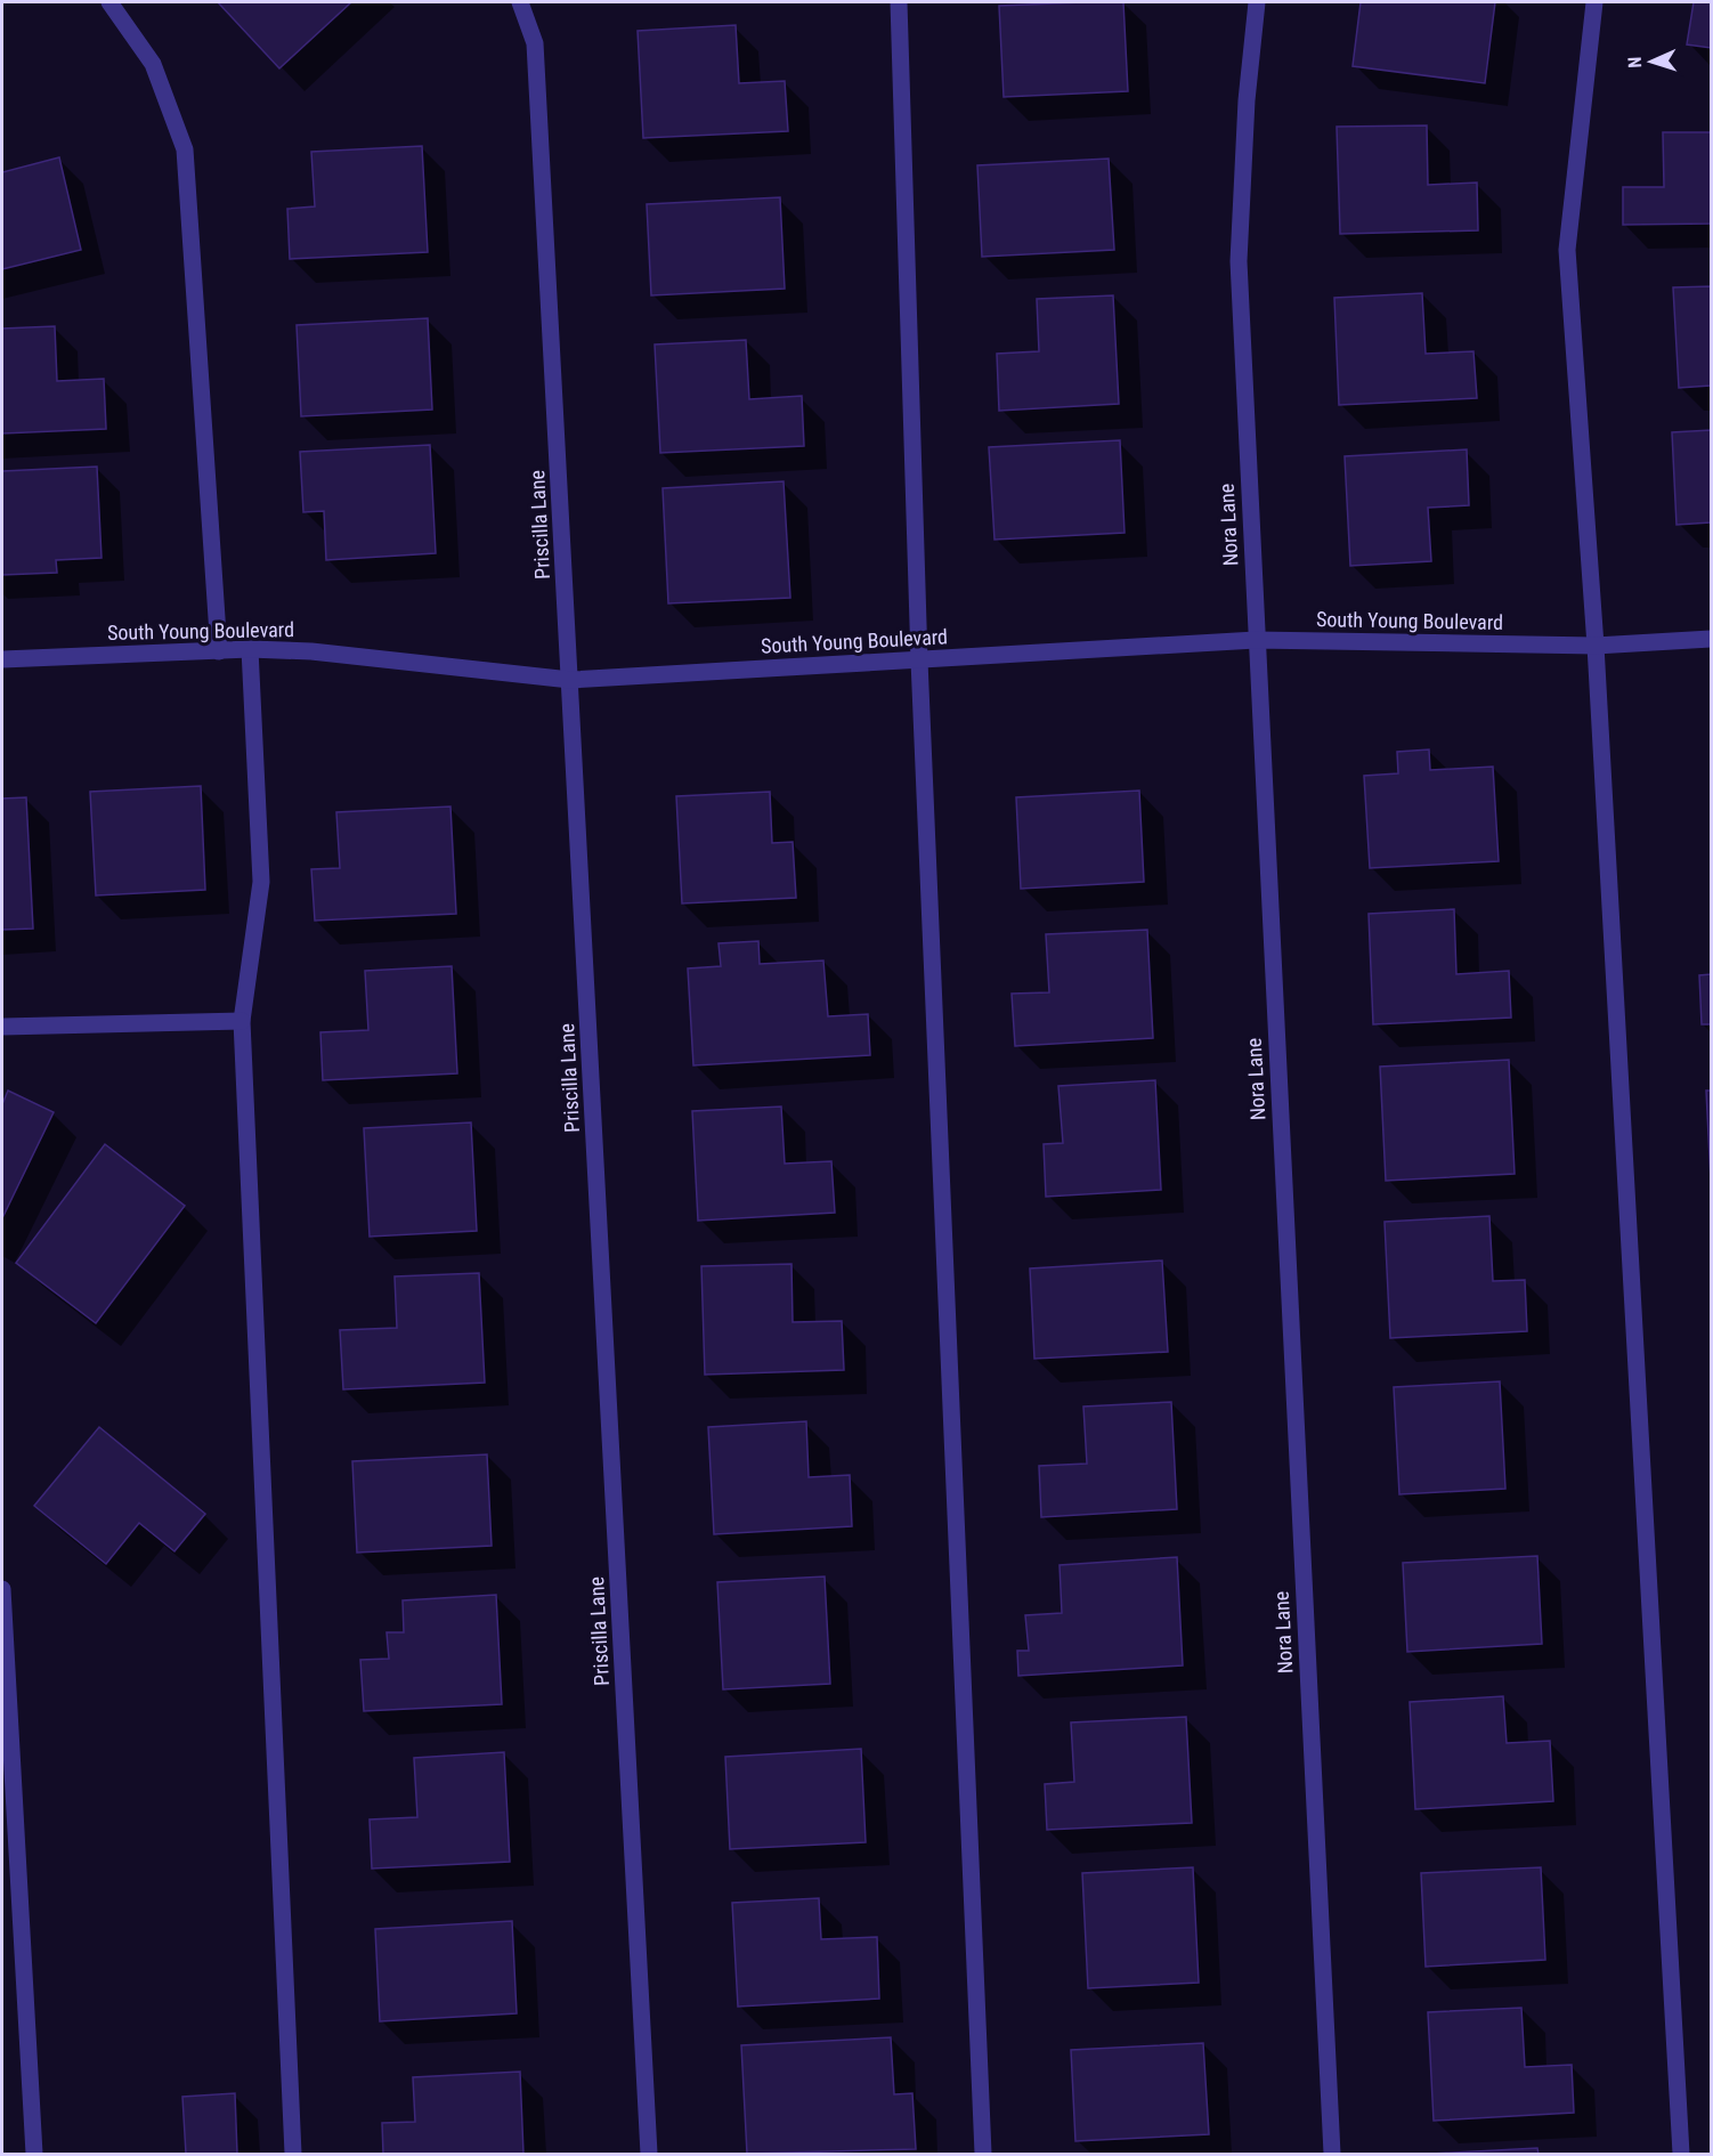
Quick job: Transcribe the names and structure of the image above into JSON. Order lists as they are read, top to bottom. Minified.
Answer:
{"streets":{"street":["Priscilla Lane","Nora Lane","South Young Boulevard"]},"crossings":[["Priscilla Lane","South Young Boulevard"],["Nora Lane","South Young Boulevard"]],"north":"left"}
